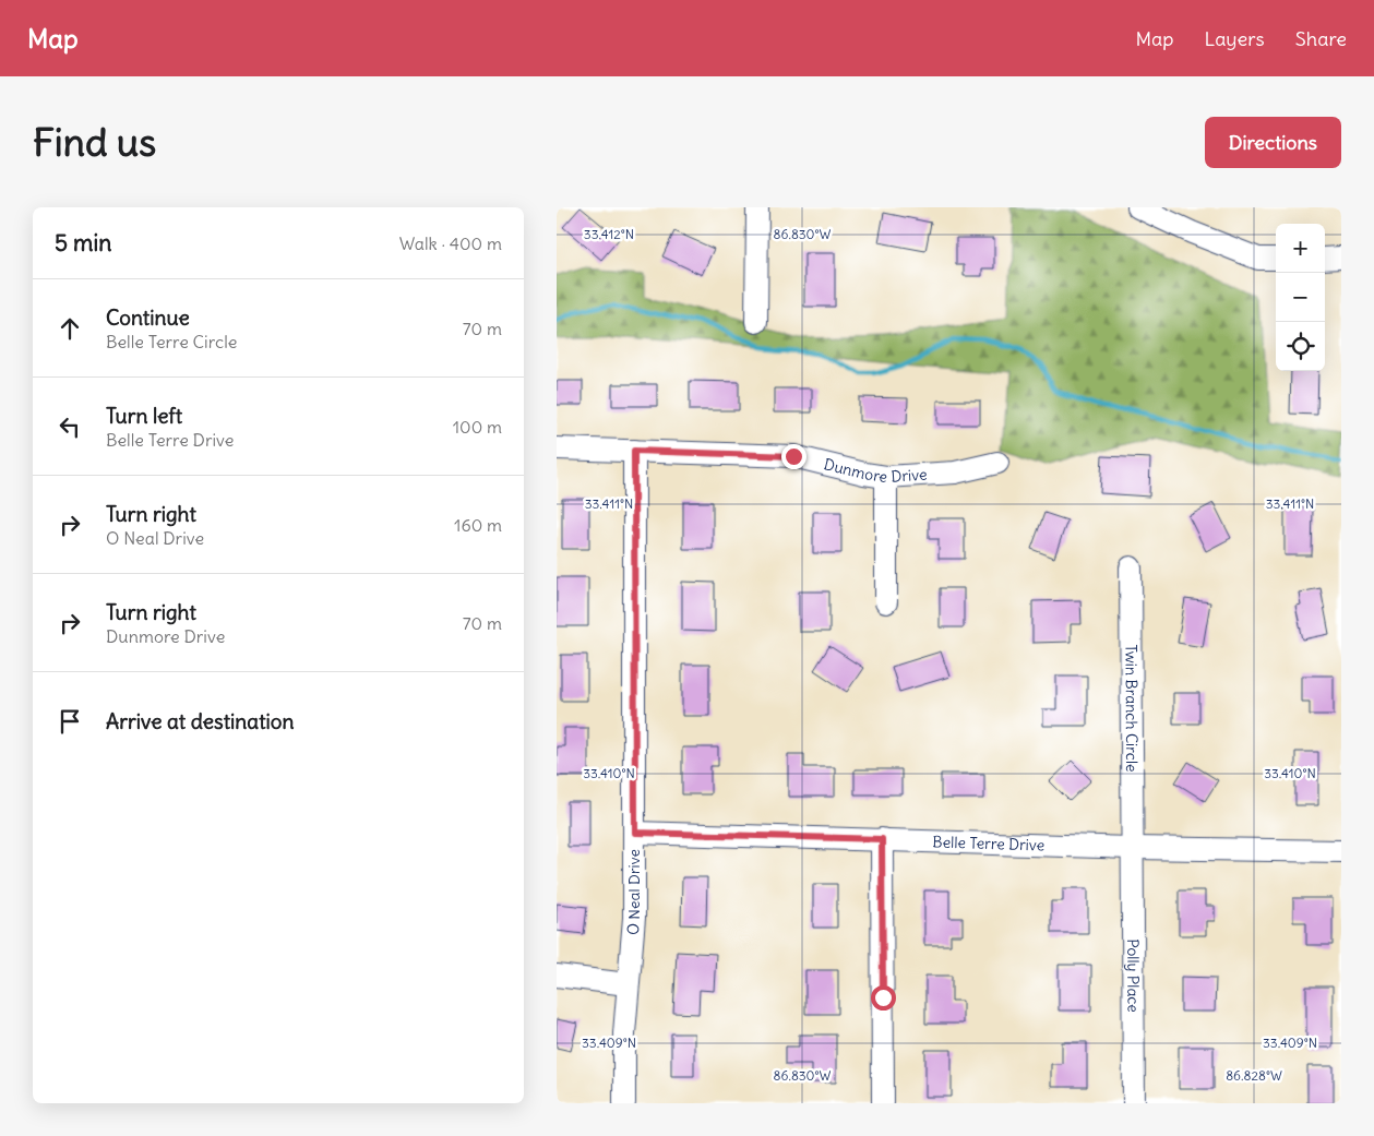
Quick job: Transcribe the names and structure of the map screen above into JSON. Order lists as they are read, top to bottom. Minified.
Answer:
{"streets":{"street":["Dunmore Drive","Twin Branch Circle","Belle Terre Drive","O Neal Drive","Polly Place"]},"crossings":[["Dunmore Drive","O Neal Drive"],["Twin Branch Circle","Belle Terre Drive"],["Twin Branch Circle","Polly Place"],["Belle Terre Drive","O Neal Drive"],["Belle Terre Drive","Polly Place"]],"page":{"header":"Map","nav":["Map","Layers","Share"],"buttons":"Directions","title":"Find us","heading":["5 min","Walk · 400 m"],"map_buttons":["+","−"],"list":[["Continue","Belle Terre Circle","70 m"],["Turn left","Belle Terre Drive","100 m"],["Turn right","O Neal Drive","160 m"],["Turn right","Dunmore Drive","70 m"],"Arrive at destination"]},"coordinates":["33.412°N","86.830°W","33.411°N","33.410°N","33.409°N","86.828°W"]}
